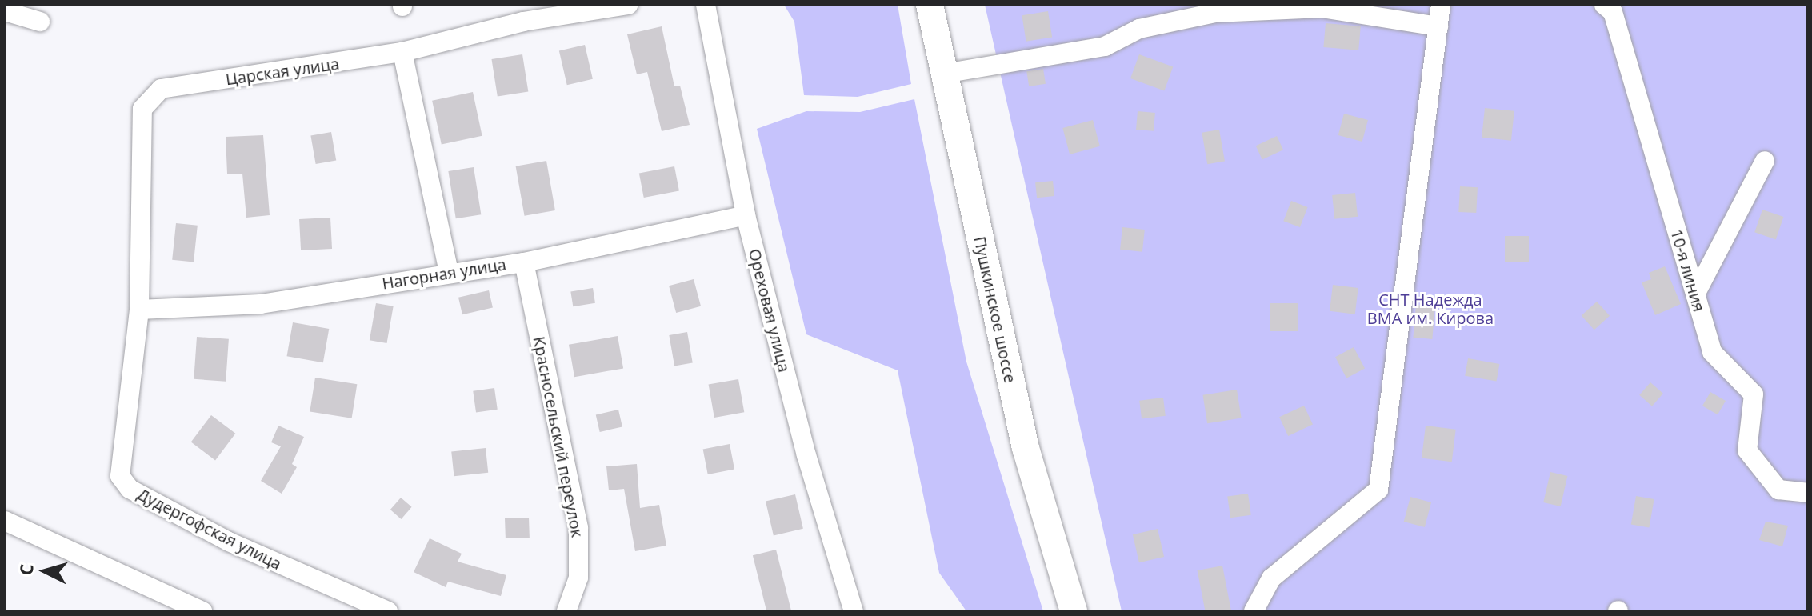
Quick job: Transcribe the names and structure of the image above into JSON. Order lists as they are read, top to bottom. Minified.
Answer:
{"streets":{"main road":["Пушкинское шоссе"],"street":["Царская улица","10-я линия","Нагорная улица","Ореховая улица","Красносельский переулок","Дудергофская улица"]},"crossings":[["Царская улица","Нагорная улица"],["Царская улица","Дудергофская улица"],["Нагорная улица","Ореховая улица"],["Нагорная улица","Красносельский переулок"],["Нагорная улица","Дудергофская улица"]],"parks":["СНТ Надежда ВМА им. Кирова"],"north":"left"}
